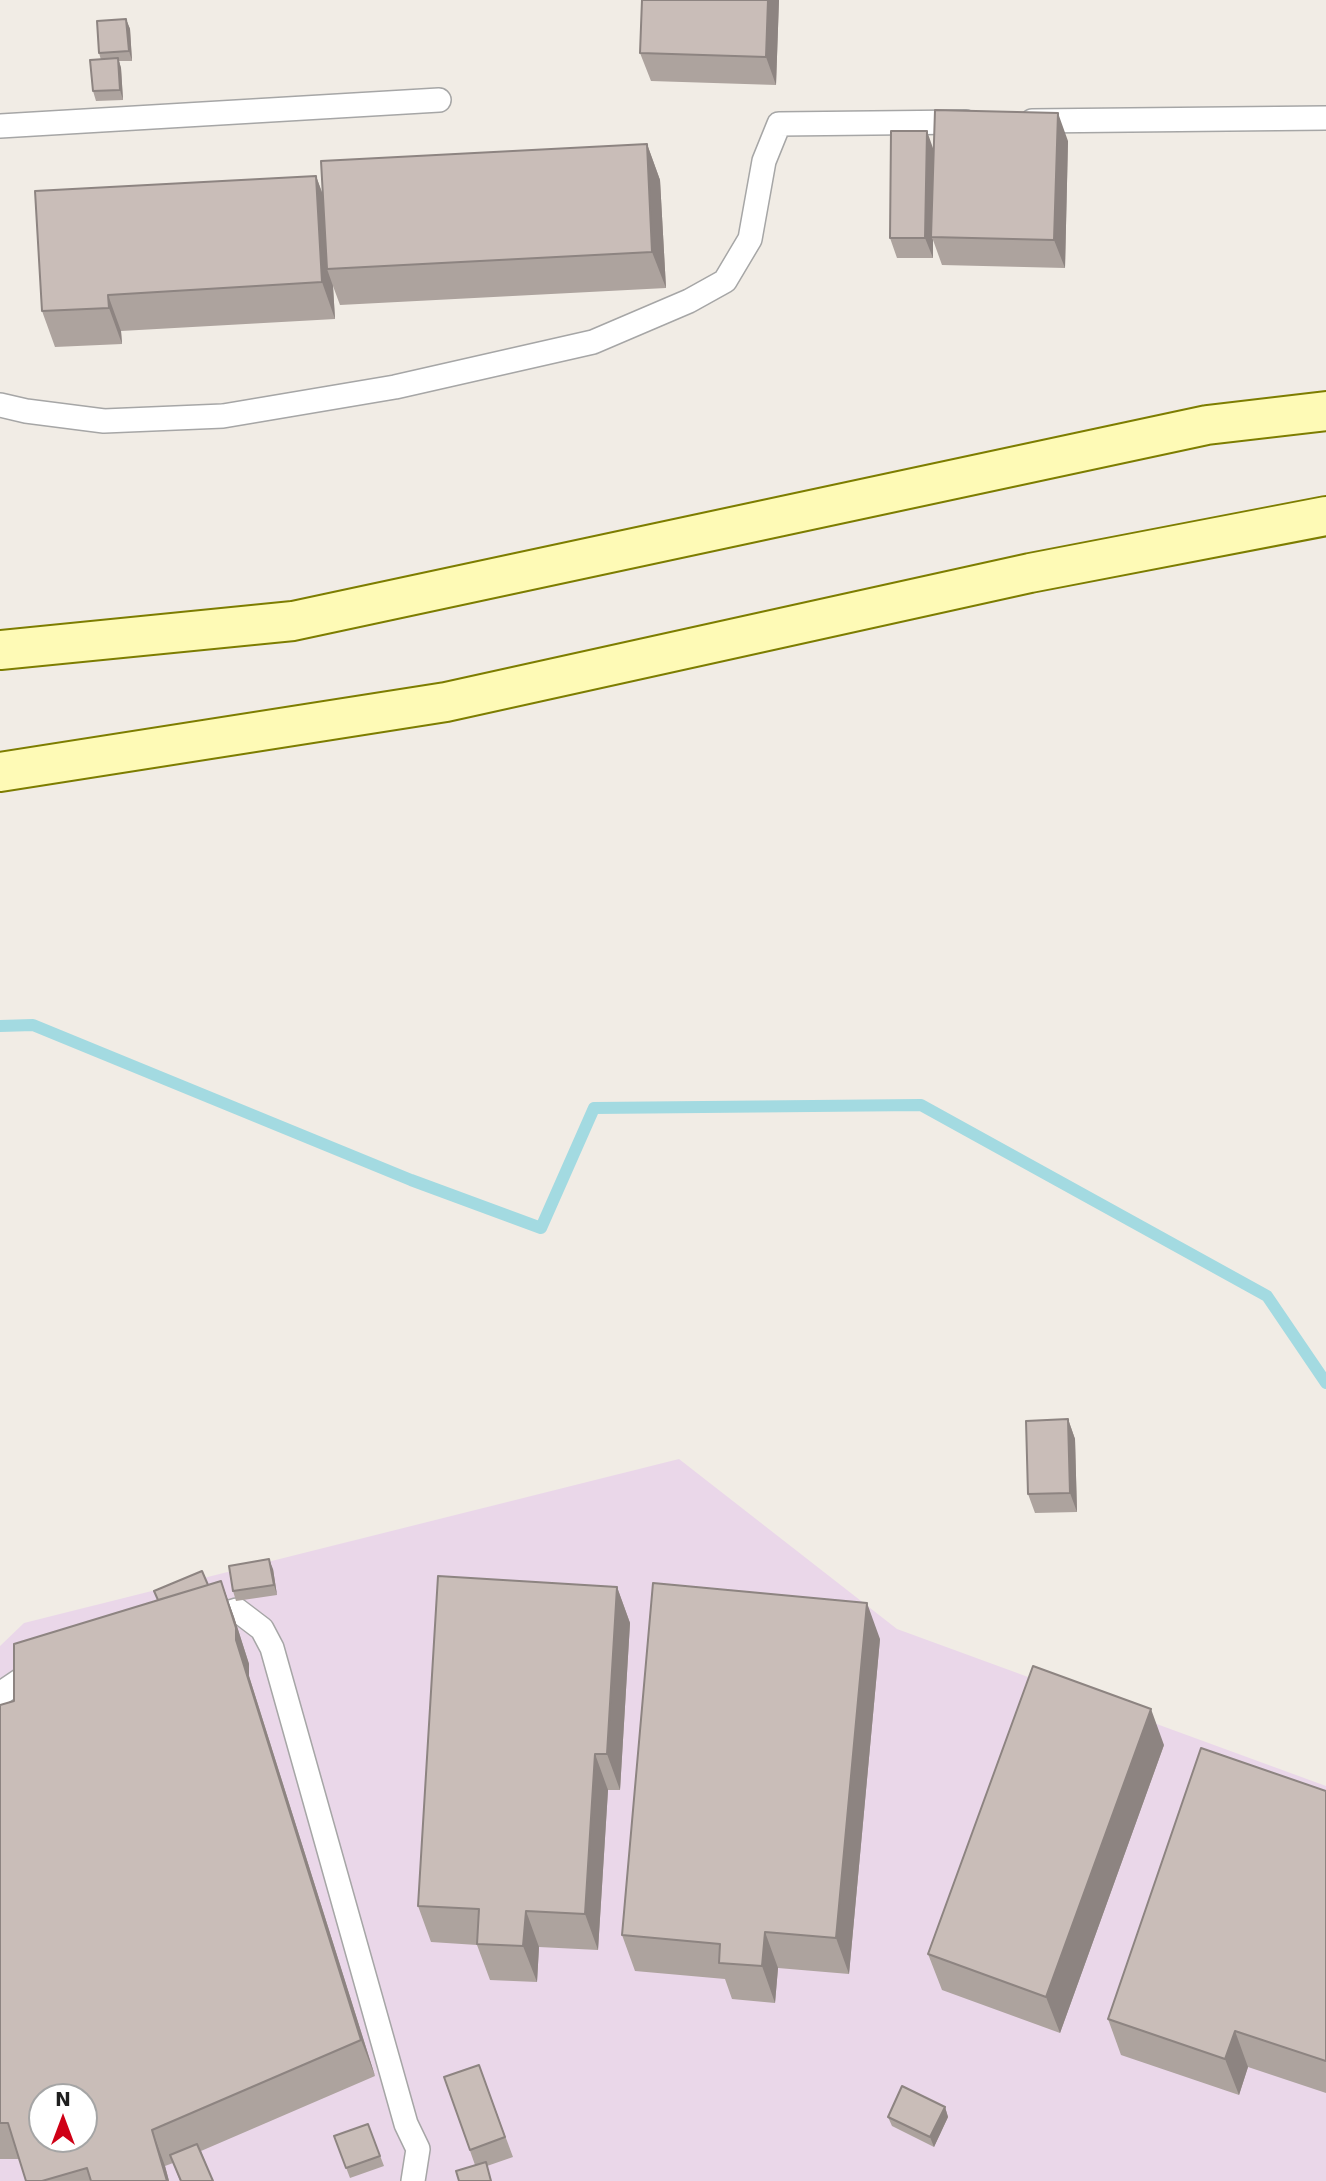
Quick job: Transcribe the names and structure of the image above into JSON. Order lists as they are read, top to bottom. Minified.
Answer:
{"north":"top"}
